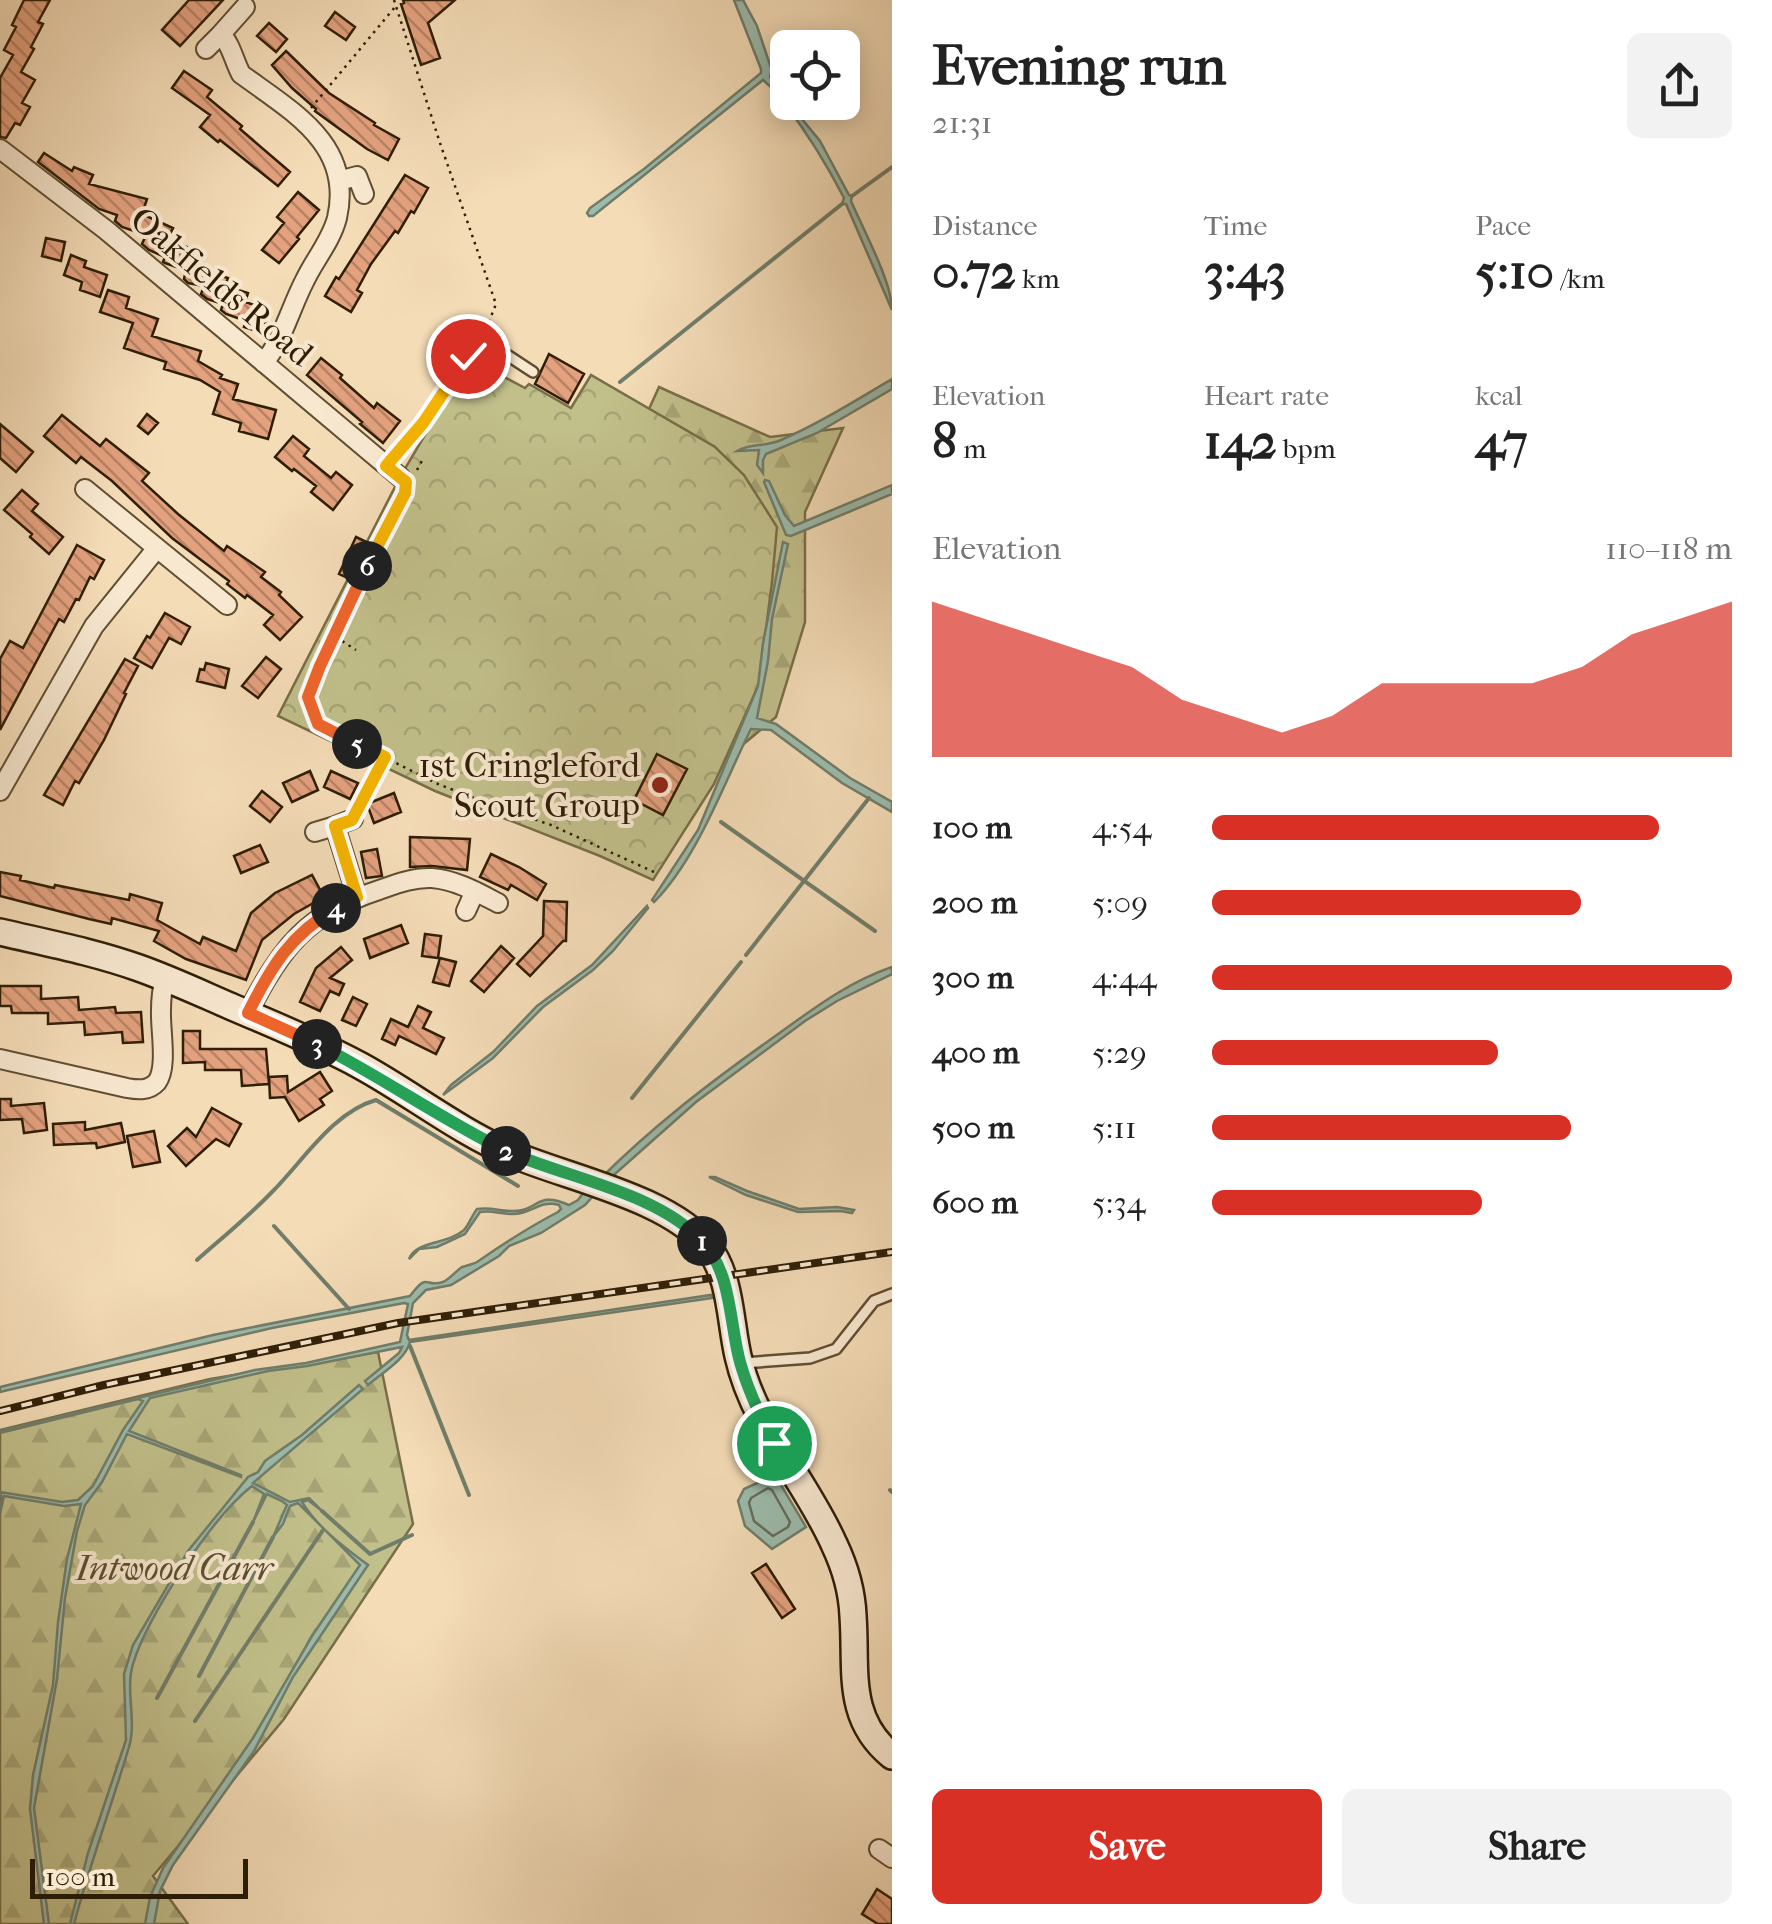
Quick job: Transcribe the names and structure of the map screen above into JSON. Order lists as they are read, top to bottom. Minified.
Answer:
{"streets":{"street":["Oakfields Road"]},"parks":["Intwood Carr"],"places":["1st Cringleford Scout Group"],"scale_bar":"100 m","page":{"heading":["Evening run","21:31"],"stats":[["Distance","0.72 km"],["Time","3:43"],["Pace","5:10 /km"],["Elevation","8 m"],["Heart rate","142 bpm"],["kcal","47"]],"chart":["Elevation","110–118 m"],"pins":["6","5","4","3","2","1"],"list":[{"name":"100 m","note":"4:54"},{"name":"200 m","note":"5:09"},{"name":"300 m","note":"4:44"},{"name":"400 m","note":"5:29"},{"name":"500 m","note":"5:11"},{"name":"600 m","note":"5:34"}],"buttons":["Save","Share"],"scale":"100 m"}}
